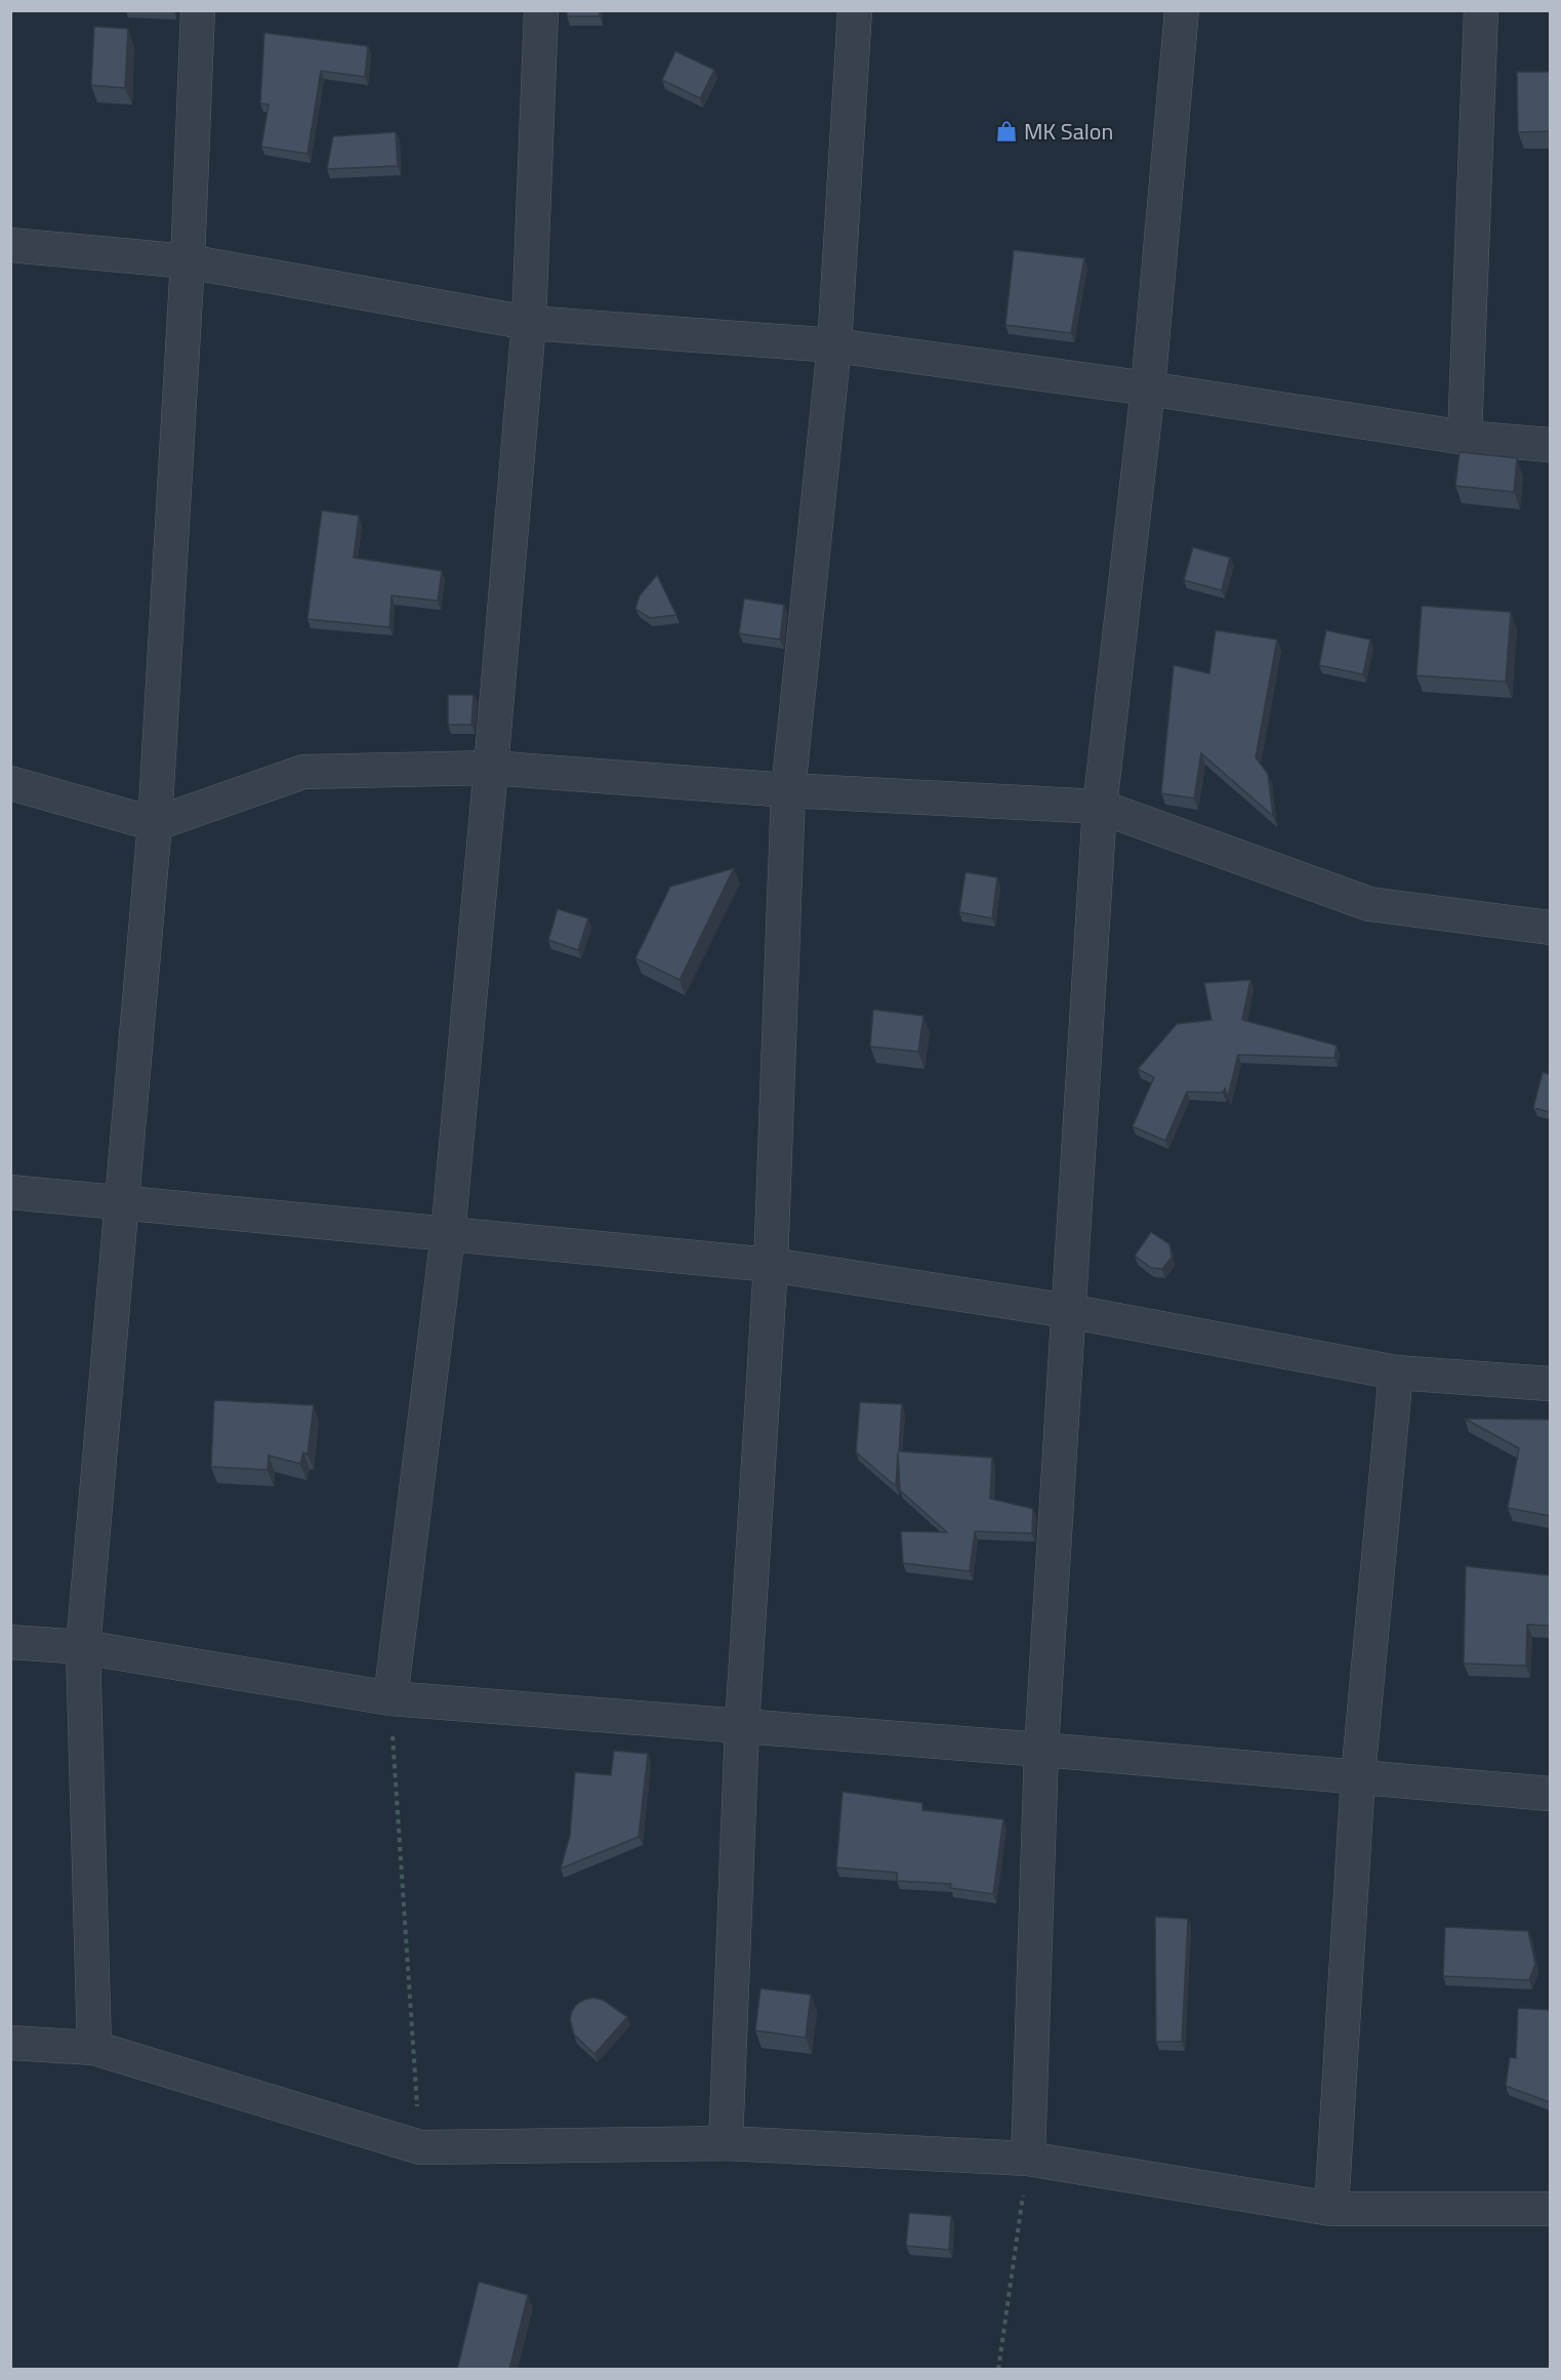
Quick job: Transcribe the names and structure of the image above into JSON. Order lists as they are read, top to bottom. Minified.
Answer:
{"places":{"shop":["MK Salon"]}}
